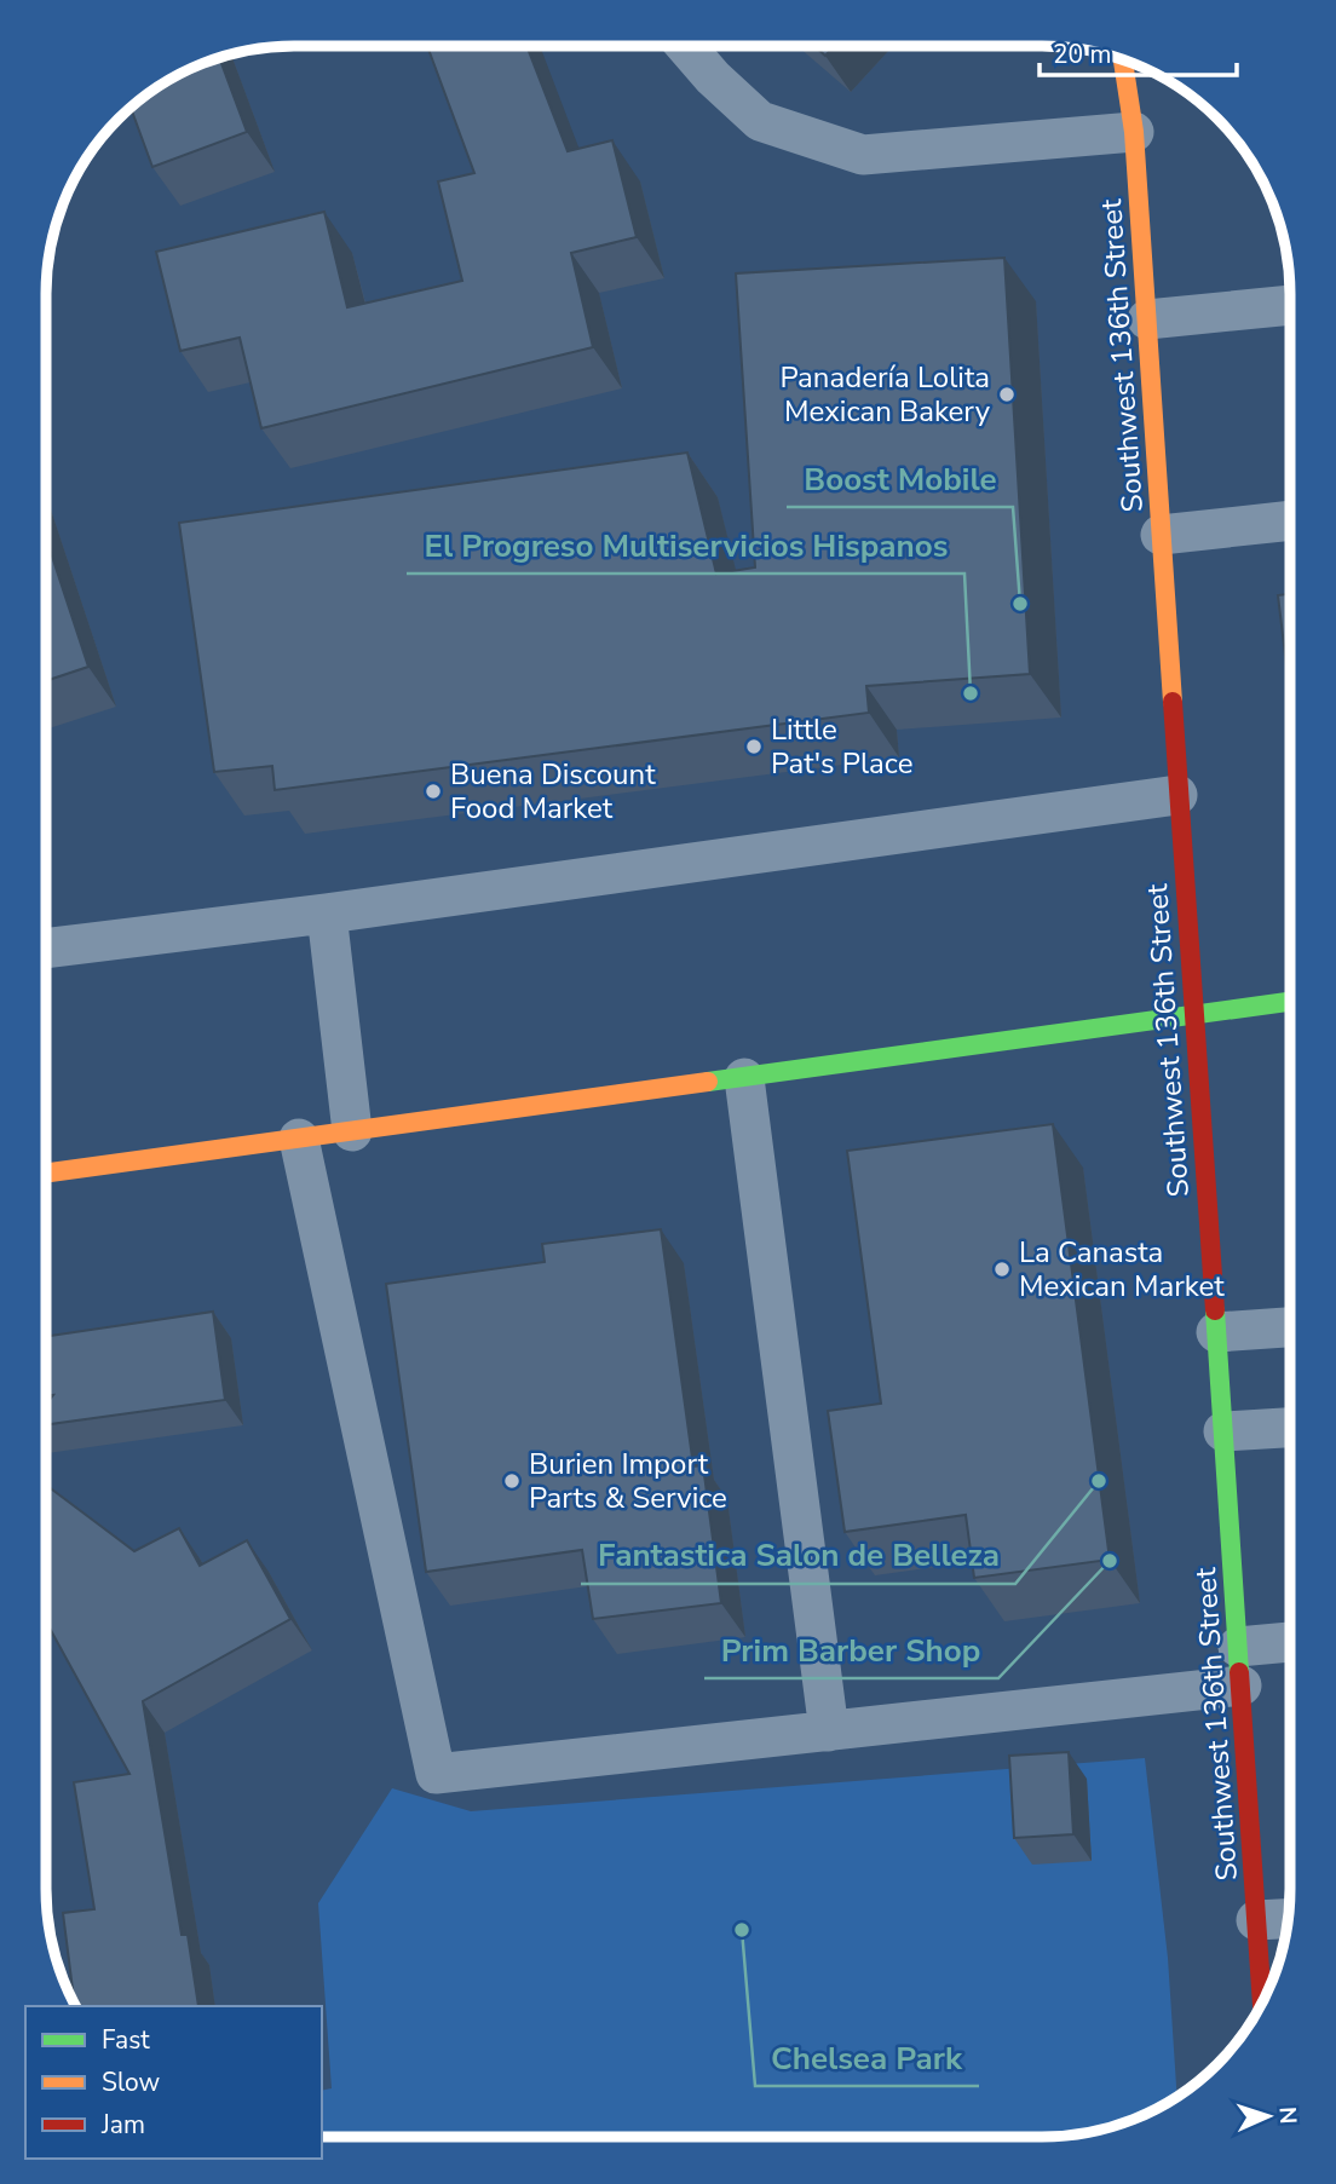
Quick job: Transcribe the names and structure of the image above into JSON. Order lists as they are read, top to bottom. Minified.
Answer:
{"streets":{"street":["Southwest 136th Street"]},"places":["Panadería Lolita Mexican Bakery","Boost Mobile","El Progreso Multiservicios Hispanos","Little Pat's Place","Buena Discount Food Market","La Canasta Mexican Market","Burien Import Parts & Service","Fantastica Salon de Belleza","Prim Barber Shop","Chelsea Park"],"legend":["Fast","Slow","Jam"],"scale_bar":"20 m","north":"right"}
